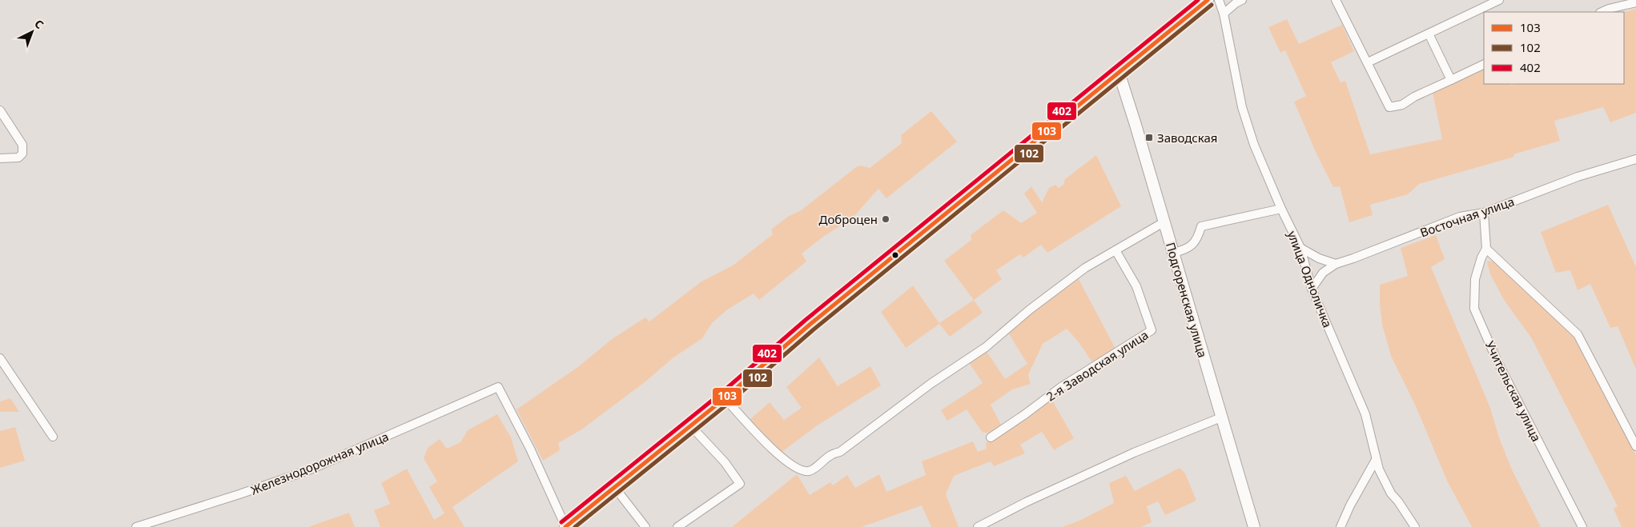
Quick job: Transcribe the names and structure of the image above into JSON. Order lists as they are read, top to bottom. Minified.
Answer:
{"streets":{"main road":["Подгоренская улица"],"street":["Восточная улица","улица Одноличка","2-я Заводская улица","Учительская улица","Железнодорожная улица"]},"crossings":[["Восточная улица","Учительская улица"]],"places":{"transit":["Заводская"],"other":["Доброцен"]},"lines":["transit line 103","transit line 402","transit line 102"],"legend":["103","102","402"],"north":"top right"}
